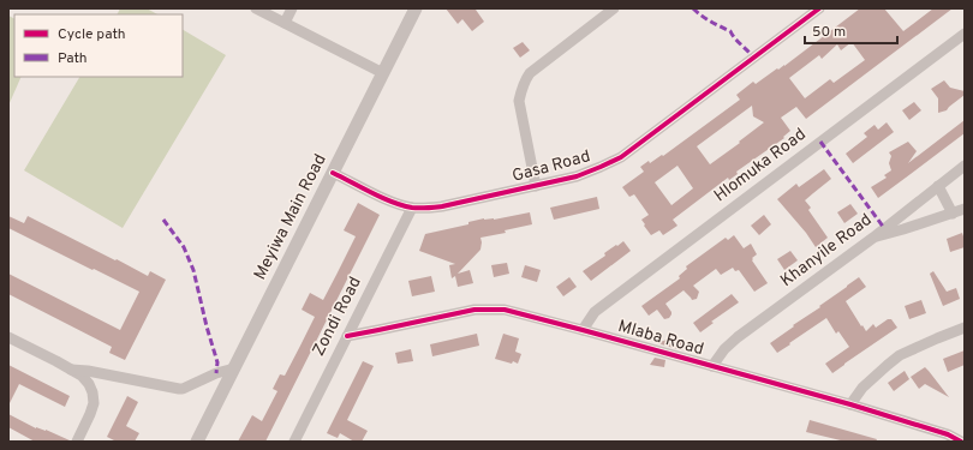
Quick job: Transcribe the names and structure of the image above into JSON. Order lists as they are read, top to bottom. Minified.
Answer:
{"streets":{"street":["Hlomuka Road","Gasa Road","Meyiwa Main Road","Khanyile Road","Zondi Road","Mlaba Road"]},"crossings":[["Hlomuka Road","Mlaba Road"],["Gasa Road","Meyiwa Main Road"],["Gasa Road","Zondi Road"],["Khanyile Road","Mlaba Road"],["Zondi Road","Mlaba Road"]],"legend":["Cycle path","Path"],"scale_bar":"50 m"}
